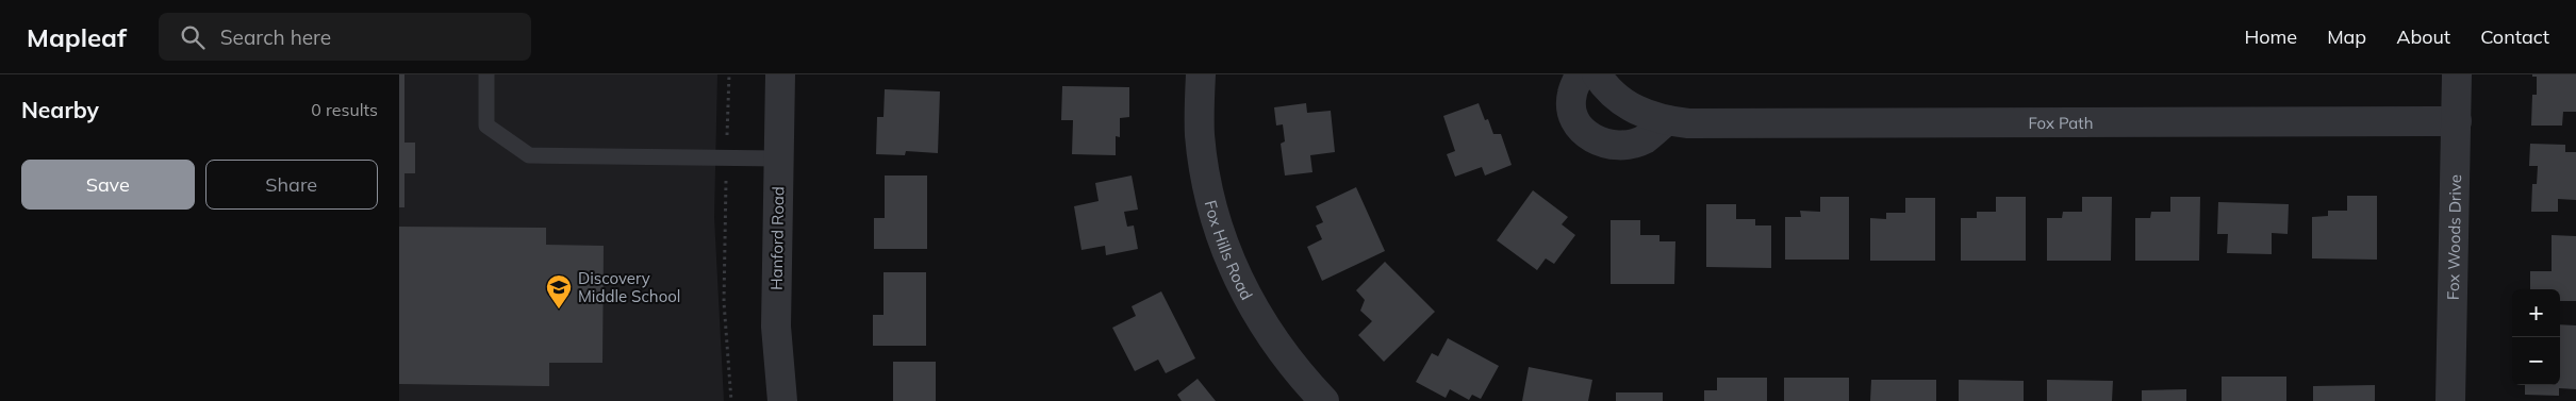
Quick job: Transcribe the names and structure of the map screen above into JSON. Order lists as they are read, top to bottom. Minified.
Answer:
{"streets":{"street":["Fox Path","Hanford Road","Fox Woods Drive","Fox Hills Road"]},"crossings":[["Fox Path","Fox Woods Drive"]],"places":{"school or university":["Discovery Middle School"]},"page":{"header":"Mapleaf","search":"Search here","nav":["Home","Map","About","Contact"],"heading":["Nearby","0 results"],"buttons":["Save","Share"],"map_buttons":["+","−"]}}
